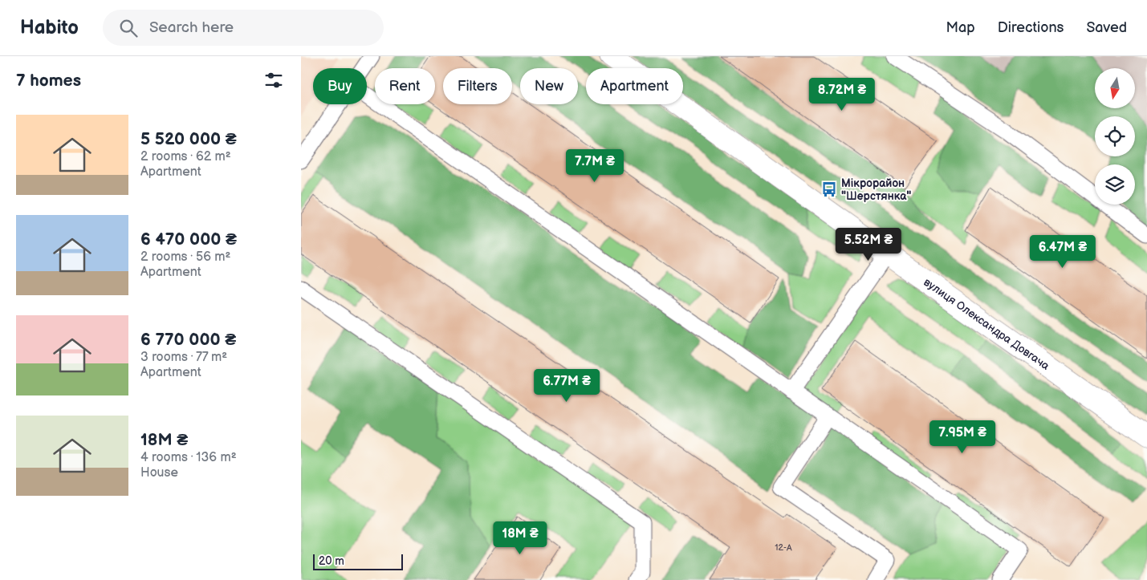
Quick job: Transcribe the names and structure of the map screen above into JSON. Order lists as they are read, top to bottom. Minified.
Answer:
{"streets":{"street":["вулиця Олександра Довгача"]},"places":{"bus stop":["Мікрорайон \"Шерстянка\""]},"house_numbers":["12-А"],"scale_bar":"20 m","north":"bottom","page":{"header":"Habito","search":"Search here","nav":["Map","Directions","Saved"],"heading":"7 homes","chip":["Buy","Rent","Filters","New","Apartment"],"price":["8.72M ₴","7.7M ₴","5.52M ₴","6.47M ₴","6.77M ₴","7.95M ₴","18M ₴"],"list":[{"name":"5 520 000 ₴","note":"2 rooms · 62 m² · Apartment"},{"name":"6 470 000 ₴","note":"2 rooms · 56 m² · Apartment"},{"name":"6 770 000 ₴","note":"3 rooms · 77 m² · Apartment"},{"name":"18M ₴","note":"4 rooms · 136 m² · House"}],"scale":"20 m"}}
